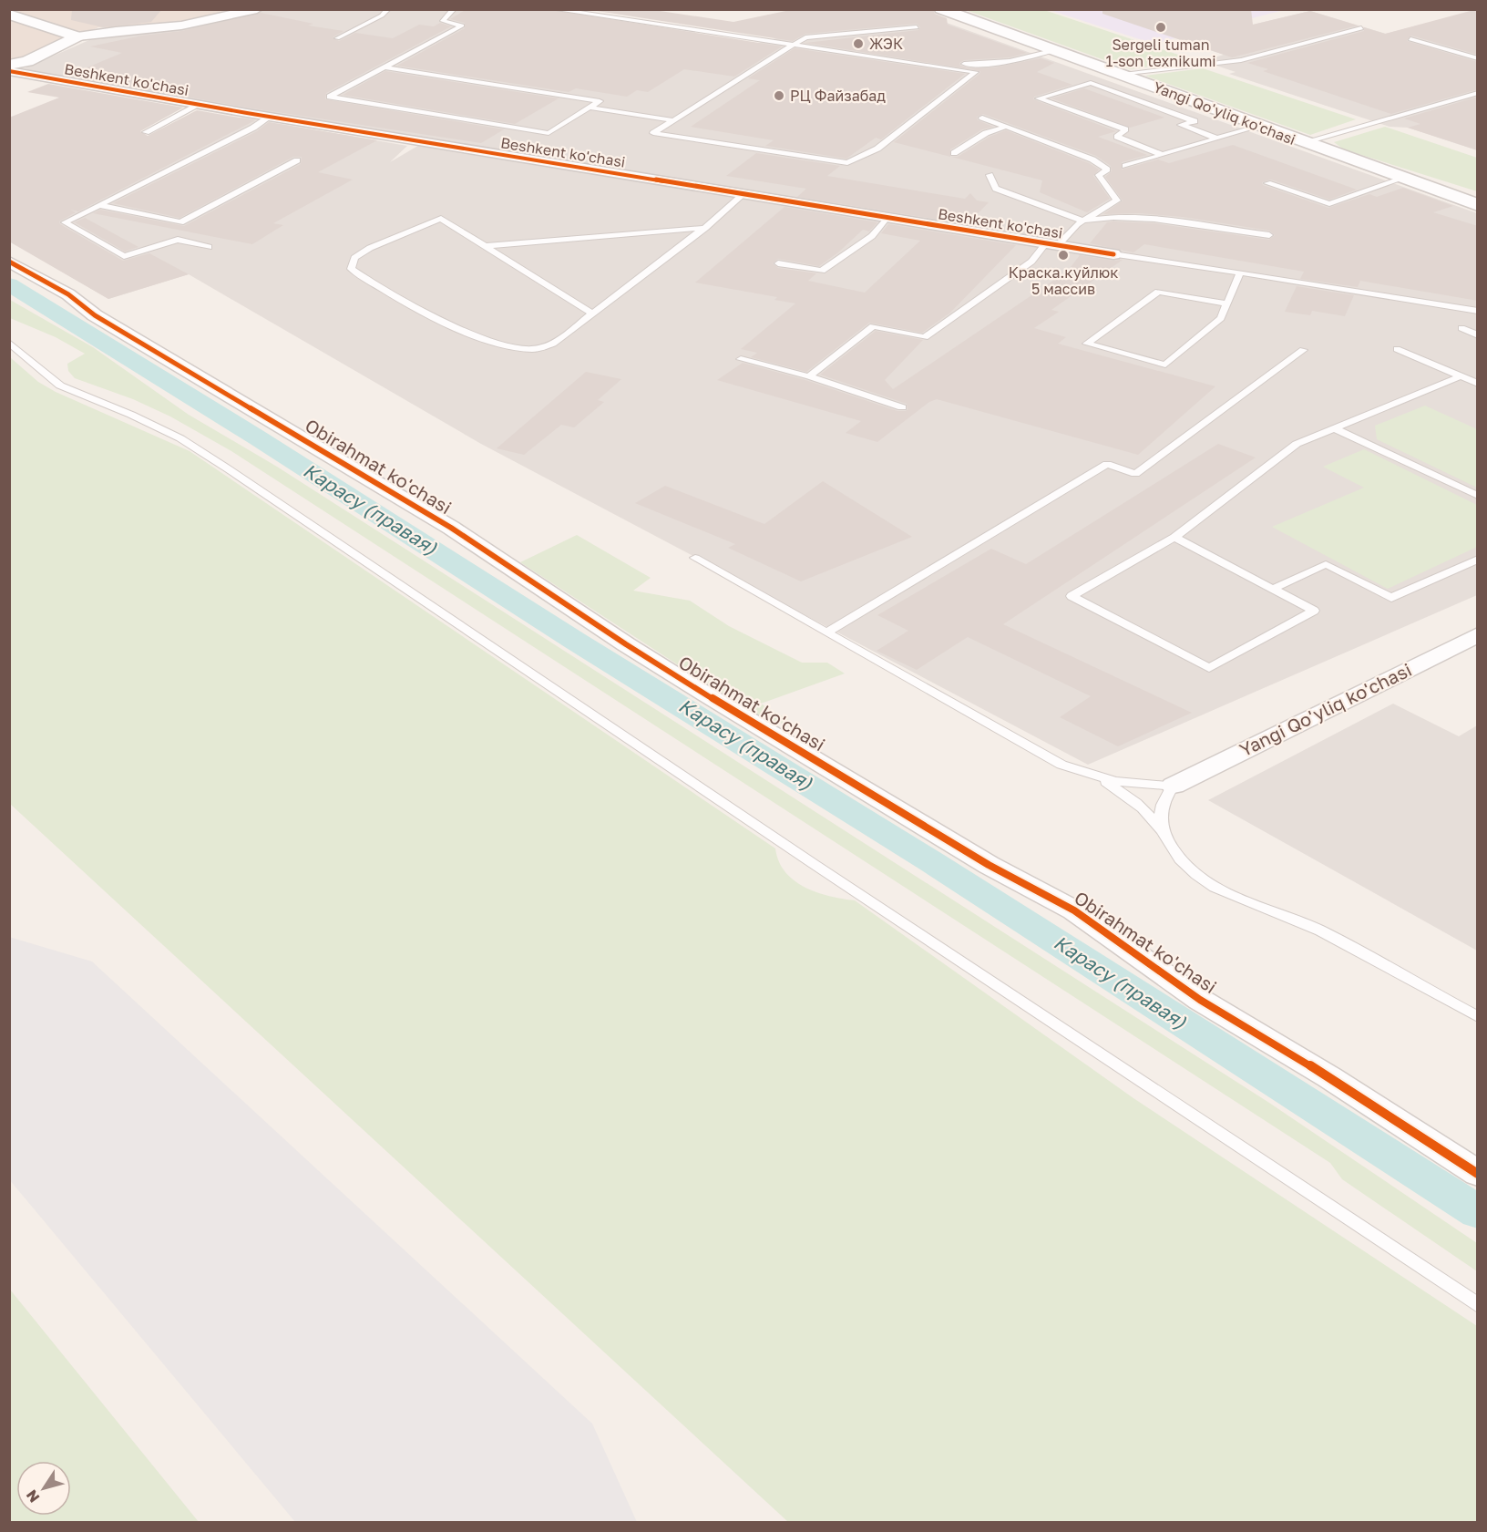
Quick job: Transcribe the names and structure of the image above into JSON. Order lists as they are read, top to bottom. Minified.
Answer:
{"streets":{"street":["Beshkent ko'chasi","Yangi Qo'yliq ko'chasi","Obirahmat ko'chasi"]},"water":["Карасу (правая)"],"places":["Sergeli tuman 1-son texnikumi","ЖЭК","РЦ Файзабад","Краска.куйлюк 5 массив"],"north":"bottom left"}
